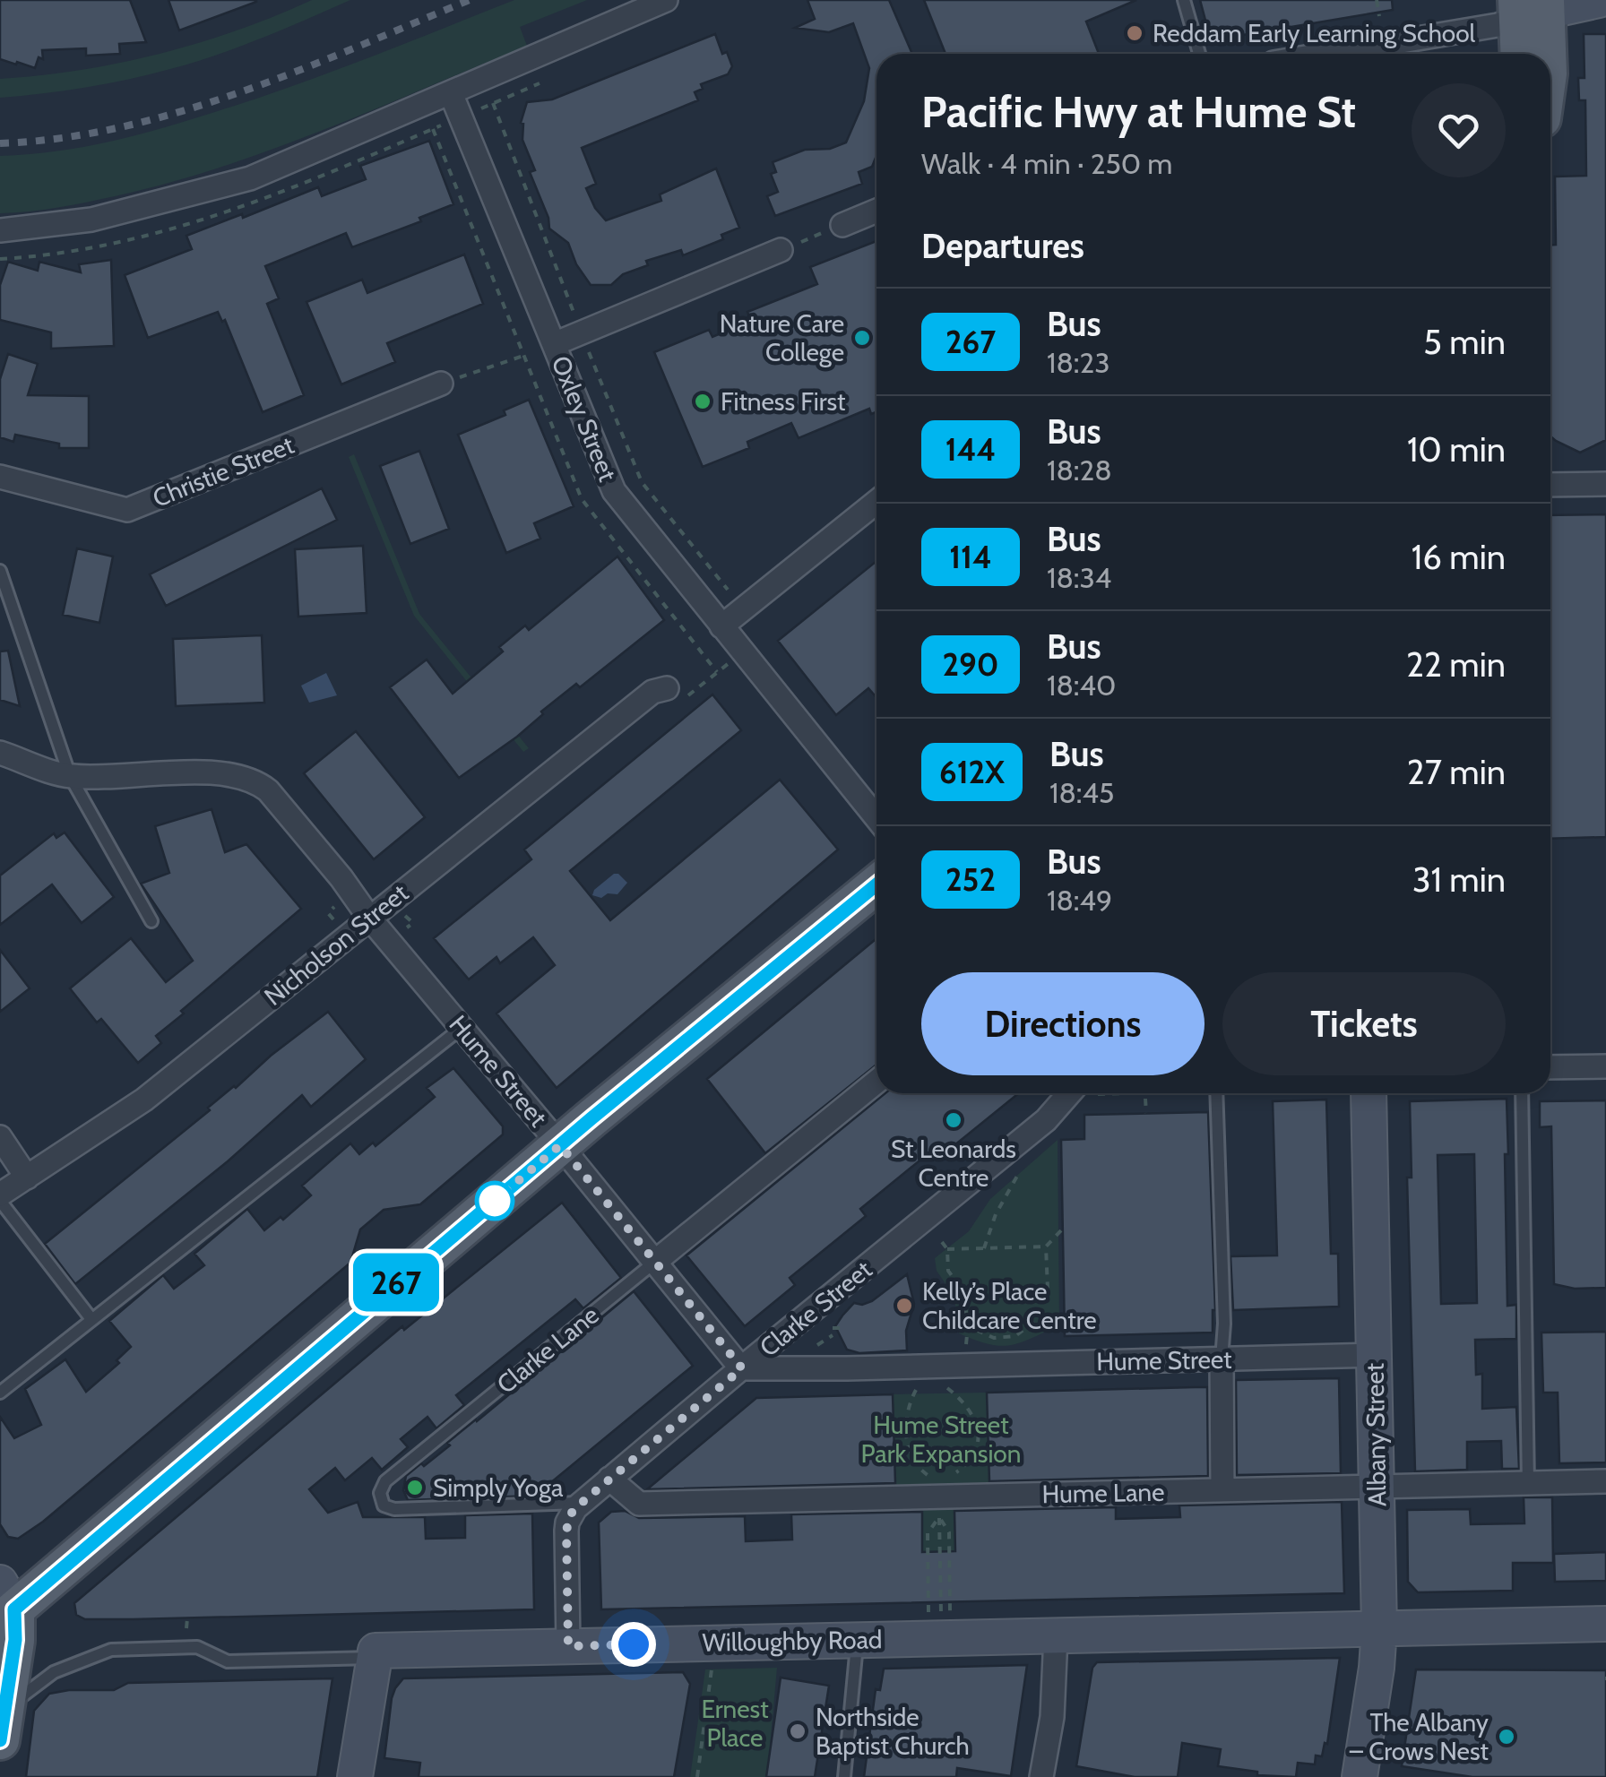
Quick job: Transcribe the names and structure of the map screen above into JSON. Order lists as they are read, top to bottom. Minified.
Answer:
{"streets":{"street":["Oxley Street","Christie Street","Nicholson Street","Hume Street","Clarke Street","Clarke Lane","Albany Street","Hume Lane","Willoughby Road"]},"crossings":[["Nicholson Street","Hume Street"],["Hume Street","Clarke Street"],["Hume Street","Clarke Lane"],["Hume Street","Albany Street"],["Clarke Street","Clarke Lane"],["Clarke Street","Hume Lane"],["Clarke Street","Willoughby Road"],["Albany Street","Hume Lane"],["Albany Street","Willoughby Road"]],"parks":["Hume Street Park Expansion","Ernest Place"],"places":["Reddam Early Learning School","Nature Care College","Fitness First","St Leonards Centre","Kelly’s Place Childcare Centre","Simply Yoga","Northside Baptist Church","The Albany – Crows Nest"],"lines":["bus line 267"],"page":{"on_map":"267","heading":[["Pacific Hwy at Hume St","Walk · 4 min · 250 m"],"Departures"],"list":[{"mark":"267","name":"Bus","note":"18:23","value":"5 min"},{"mark":"144","name":"Bus","note":"18:28","value":"10 min"},{"mark":"114","name":"Bus","note":"18:34","value":"16 min"},{"mark":"290","name":"Bus","note":"18:40","value":"22 min"},{"mark":"612X","name":"Bus","note":"18:45","value":"27 min"},{"mark":"252","name":"Bus","note":"18:49","value":"31 min"}],"buttons":["Directions","Tickets"]}}
